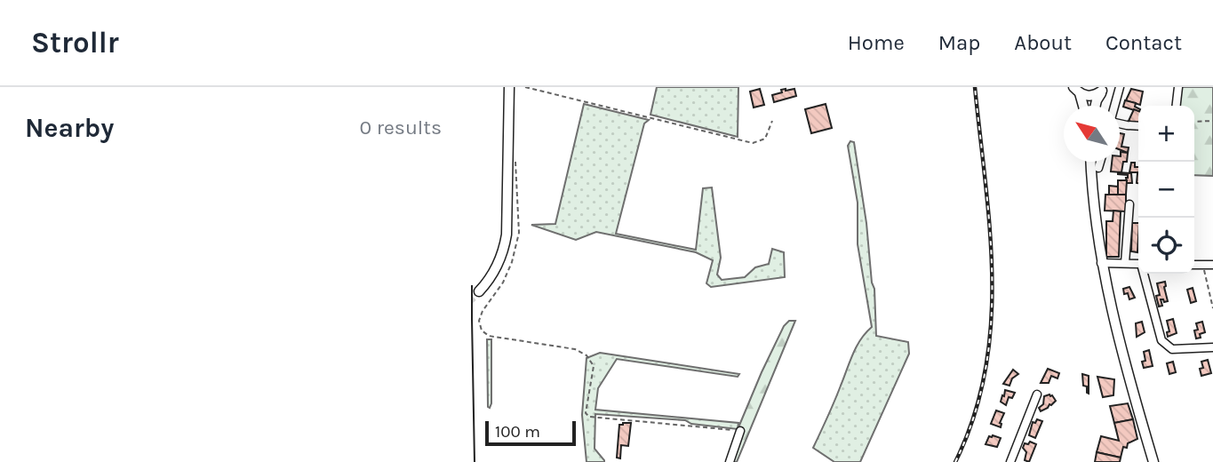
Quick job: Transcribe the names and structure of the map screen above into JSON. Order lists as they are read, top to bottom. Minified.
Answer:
{"scale_bar":"100 m","north":"top left","page":{"header":"Strollr","nav":["Home","Map","About","Contact"],"heading":["Nearby","0 results"],"map_buttons":["+","−"],"scale":"100 m"}}
